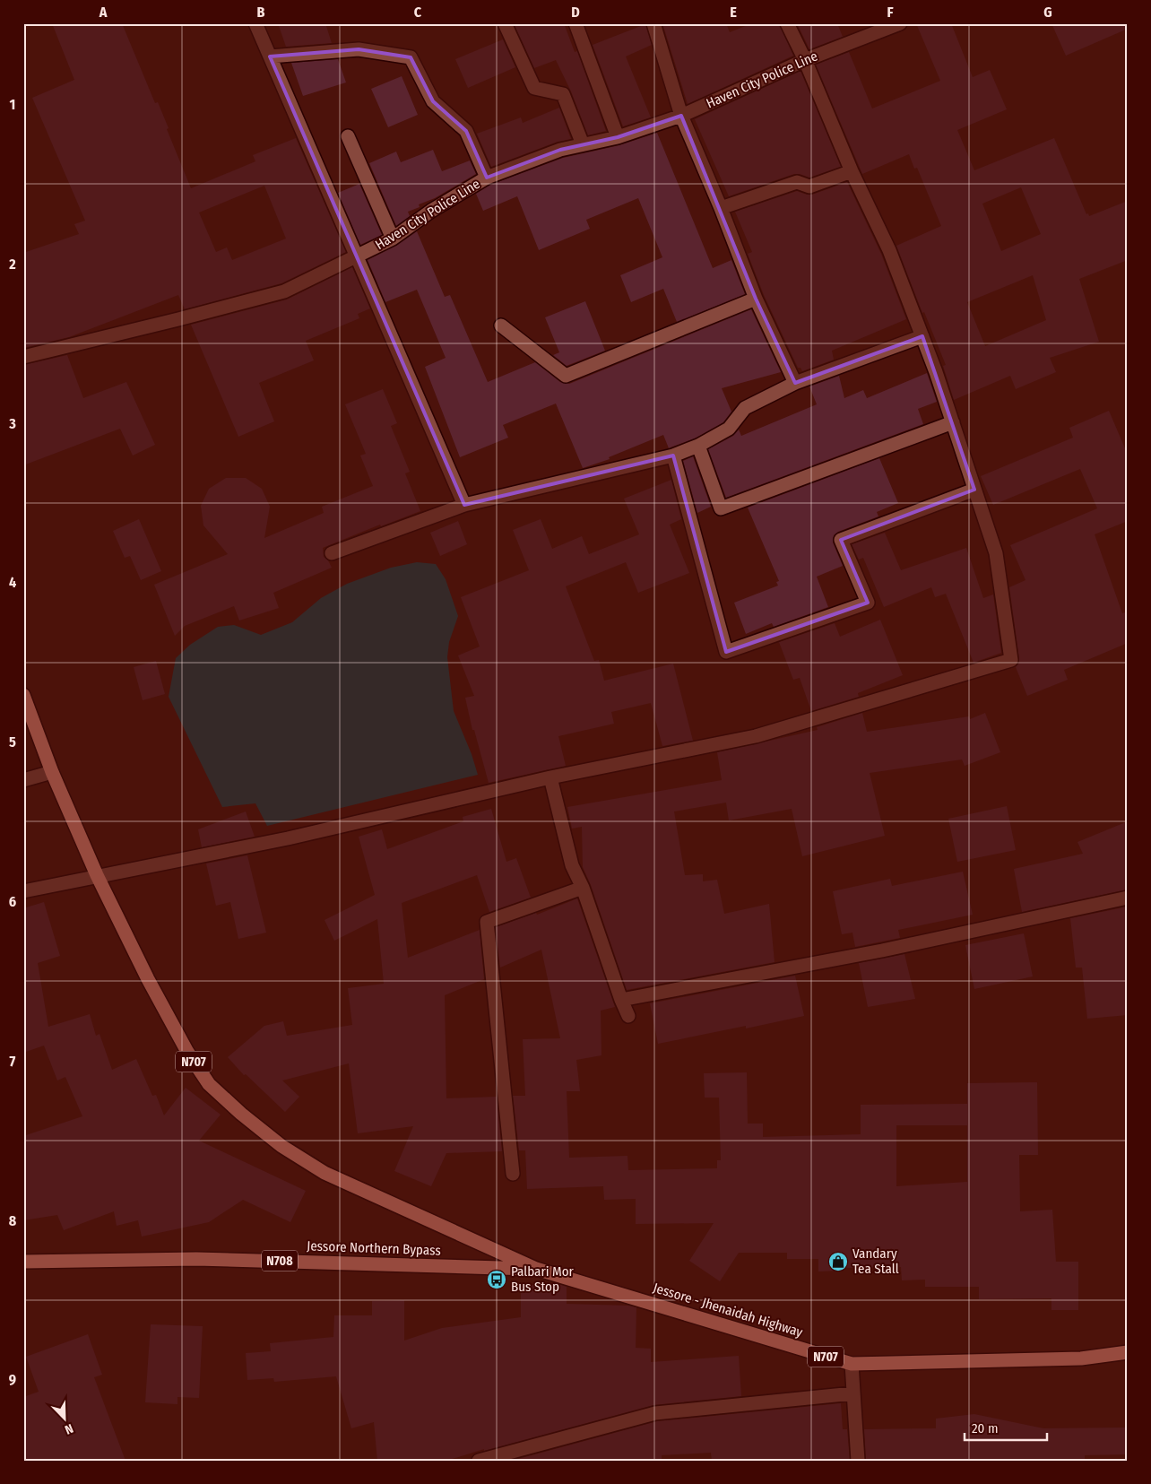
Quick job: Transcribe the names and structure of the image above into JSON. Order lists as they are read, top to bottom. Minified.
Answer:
{"streets":{"highway":["N707","Jessore Northern Bypass","N708","Jessore - Jhenaidah Highway"],"street":["Haven City Police Line"]},"crossings":[["N707","Jessore Northern Bypass"],["N707","Jessore - Jhenaidah Highway"],["Jessore Northern Bypass","Jessore - Jhenaidah Highway"]],"places":{"shop":["Vandary Tea Stall"],"bus stop":["Palbari Mor Bus Stop"]},"scale_bar":"20 m","north":"bottom right","grid":{"columns":["A","B","C","D","E","F","G"],"rows":["1","2","3","4","5","6","7","8","9"]}}
